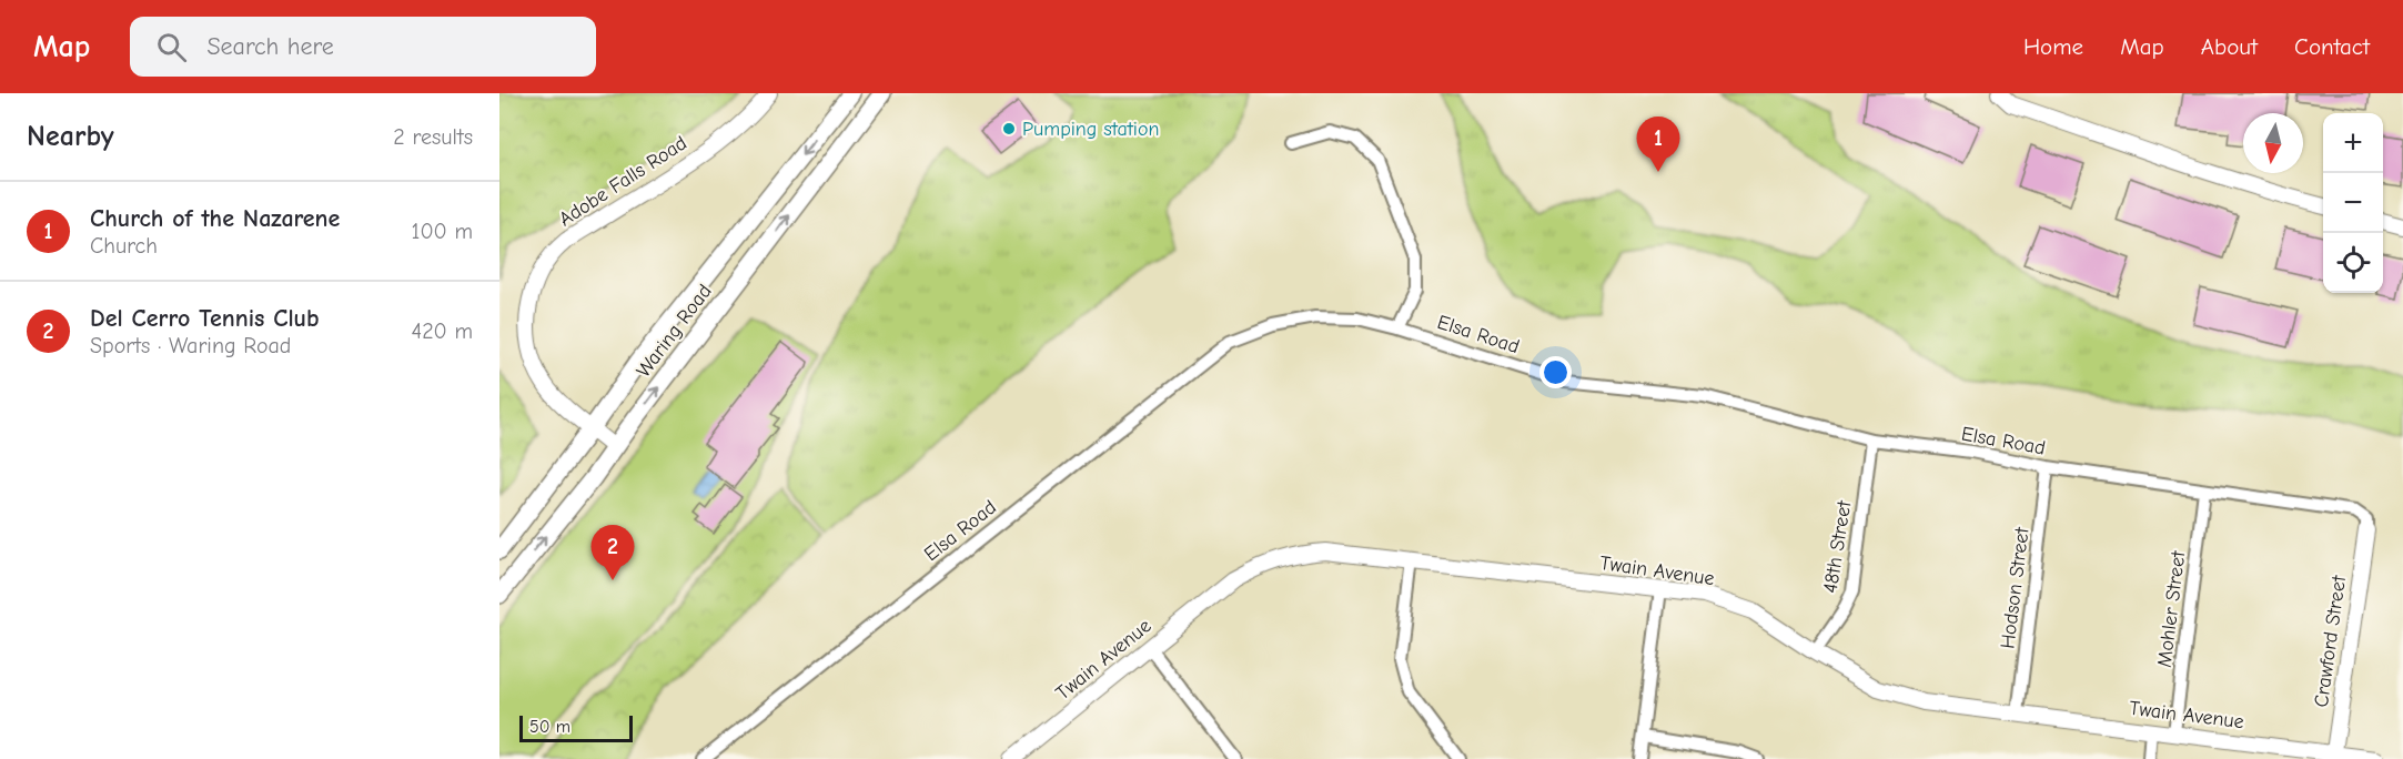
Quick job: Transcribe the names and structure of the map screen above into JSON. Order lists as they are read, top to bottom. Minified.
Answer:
{"streets":{"main road":["Waring Road"],"street":["Adobe Falls Road","Elsa Road","48th Street","Twain Avenue","Hodson Street","Mohler Street","Crawford Street"]},"crossings":[["Adobe Falls Road","Waring Road"],["Elsa Road","48th Street"],["Elsa Road","Hodson Street"],["Elsa Road","Mohler Street"],["Elsa Road","Crawford Street"],["48th Street","Twain Avenue"],["Twain Avenue","Hodson Street"],["Twain Avenue","Mohler Street"],["Twain Avenue","Crawford Street"]],"places":["Pumping station"],"scale_bar":"50 m","north":"bottom","page":{"header":"Map","search":"Search here","nav":["Home","Map","About","Contact"],"heading":["Nearby","2 results"],"map_buttons":["+","−"],"pins":["1","2"],"list":[{"mark":"1","name":"Church of the Nazarene","note":"Church","value":"100 m"},{"mark":"2","name":"Del Cerro Tennis Club","note":"Sports · Waring Road","value":"420 m"}],"scale":"50 m"}}
